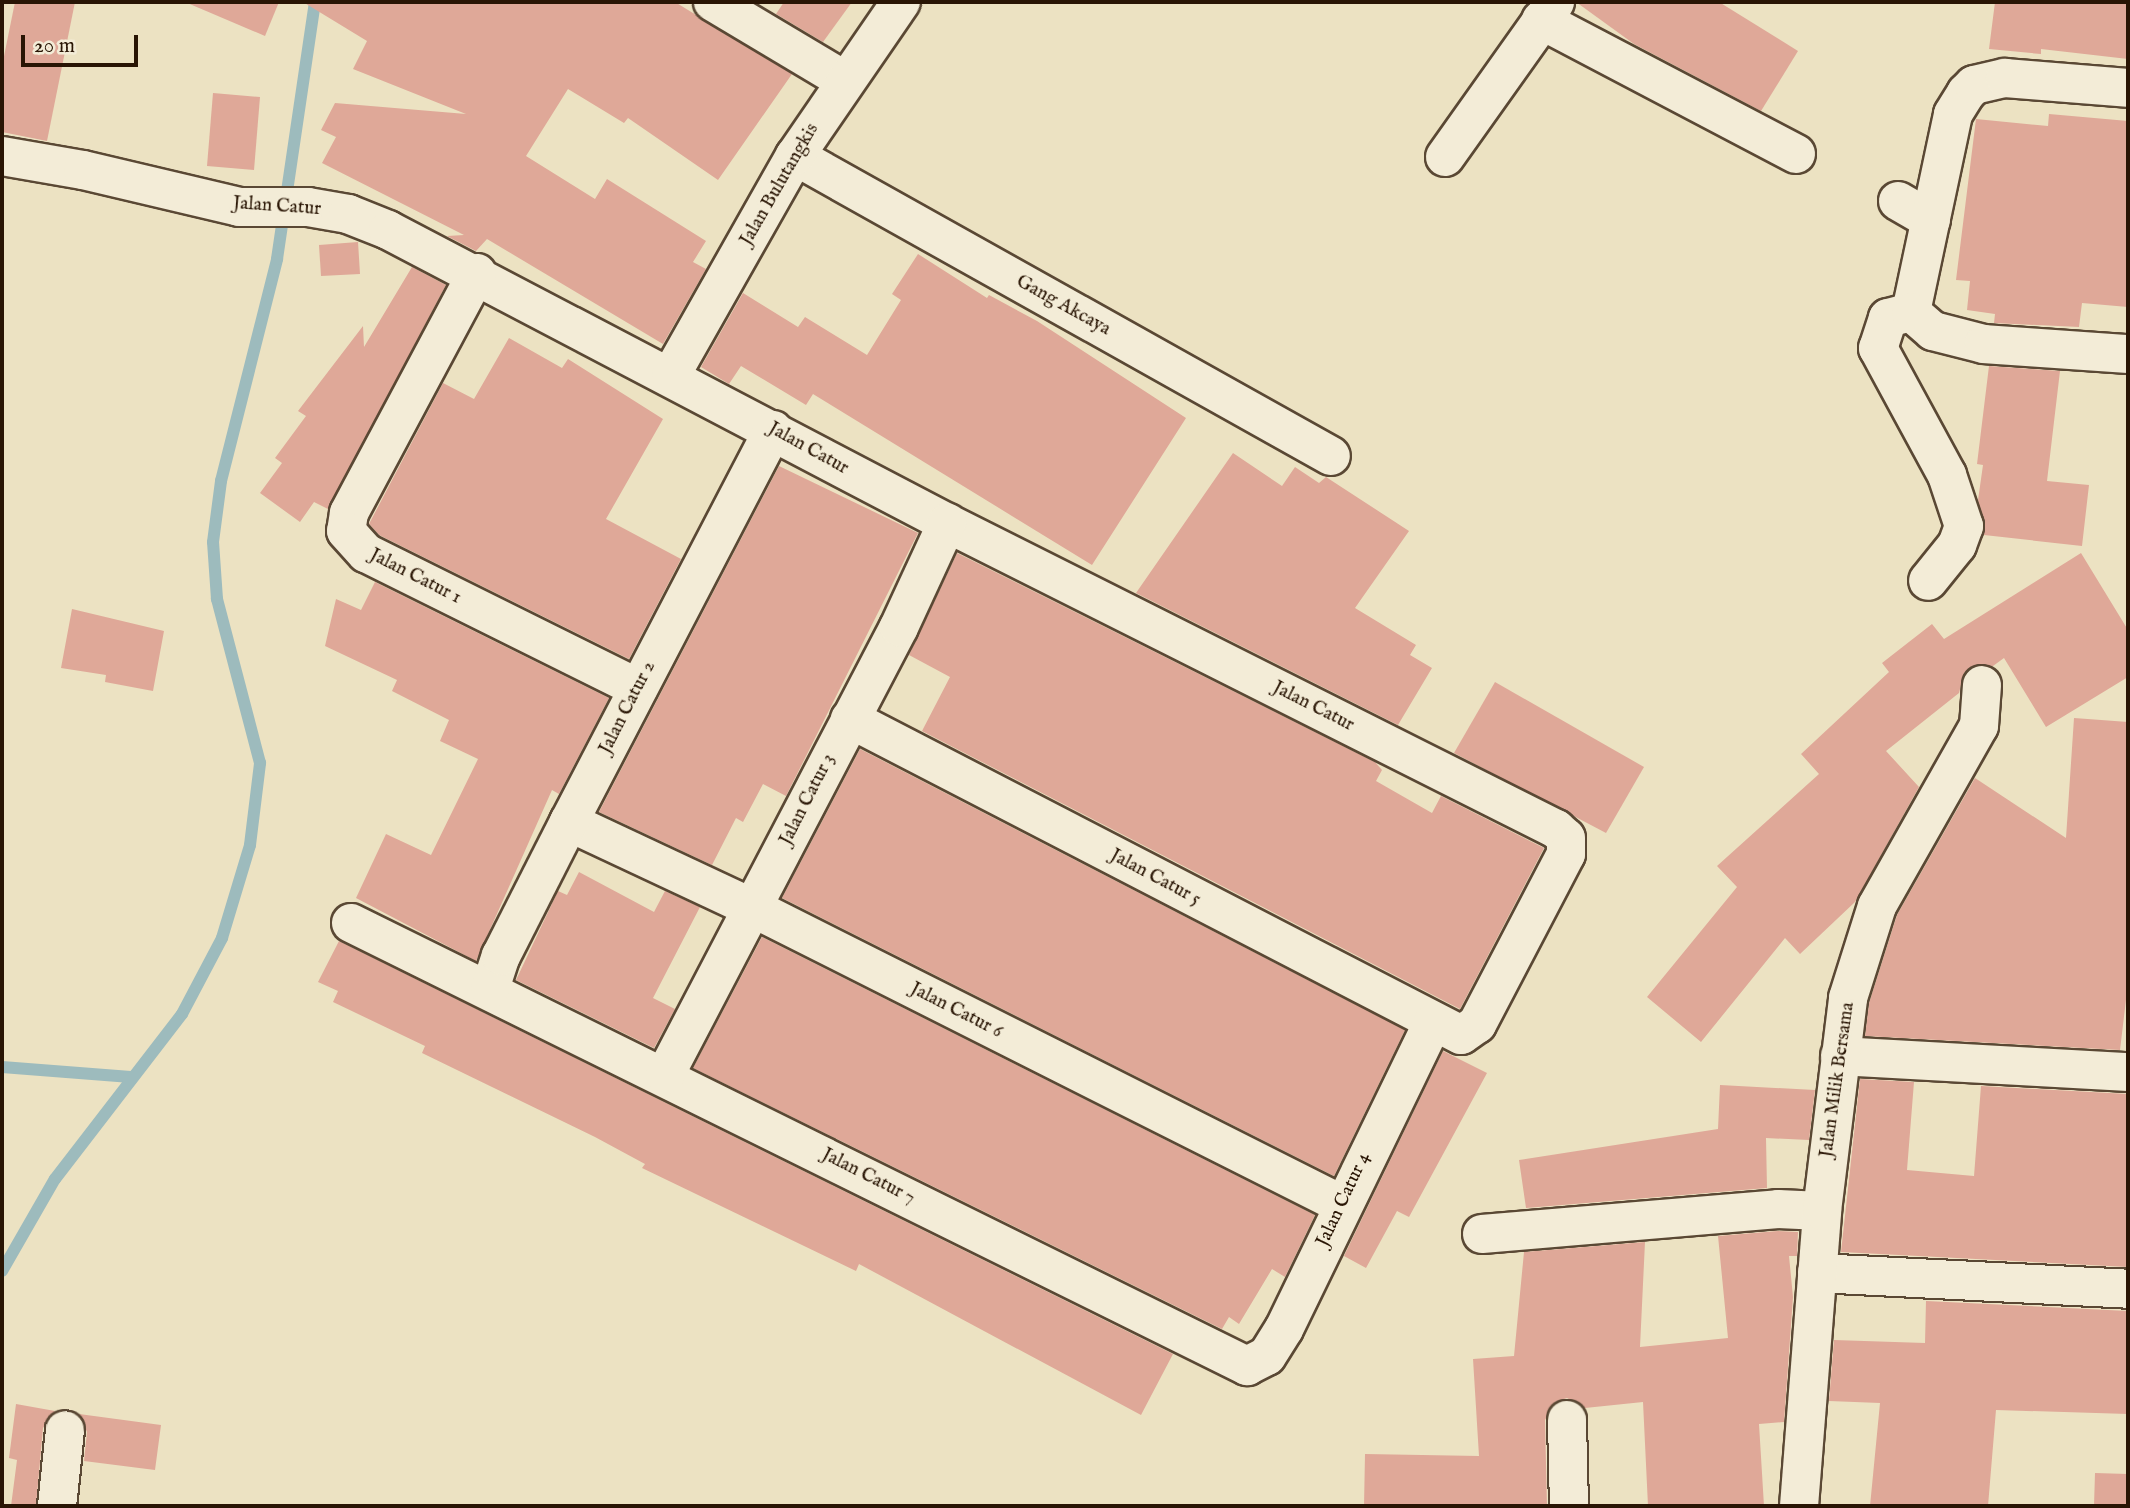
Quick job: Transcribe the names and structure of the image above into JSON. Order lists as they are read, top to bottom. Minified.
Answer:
{"streets":{"street":["Jalan Bulutangkis","Jalan Catur","Gang Akcaya","Jalan Catur 1","Jalan Catur 2","Jalan Catur 3","Jalan Catur 5","Jalan Catur 6","Jalan Milik Bersama","Jalan Catur 7","Jalan Catur 4"]},"crossings":[["Jalan Bulutangkis","Jalan Catur"],["Jalan Bulutangkis","Gang Akcaya"],["Jalan Catur","Jalan Catur 1"],["Jalan Catur","Jalan Catur 2"],["Jalan Catur","Jalan Catur 3"],["Jalan Catur","Jalan Catur 4"],["Jalan Catur 1","Jalan Catur 2"],["Jalan Catur 2","Jalan Catur 6"],["Jalan Catur 2","Jalan Catur 7"],["Jalan Catur 3","Jalan Catur 5"],["Jalan Catur 3","Jalan Catur 6"],["Jalan Catur 3","Jalan Catur 7"],["Jalan Catur 5","Jalan Catur 4"],["Jalan Catur 6","Jalan Catur 4"],["Jalan Catur 7","Jalan Catur 4"]],"scale_bar":"20 m"}
